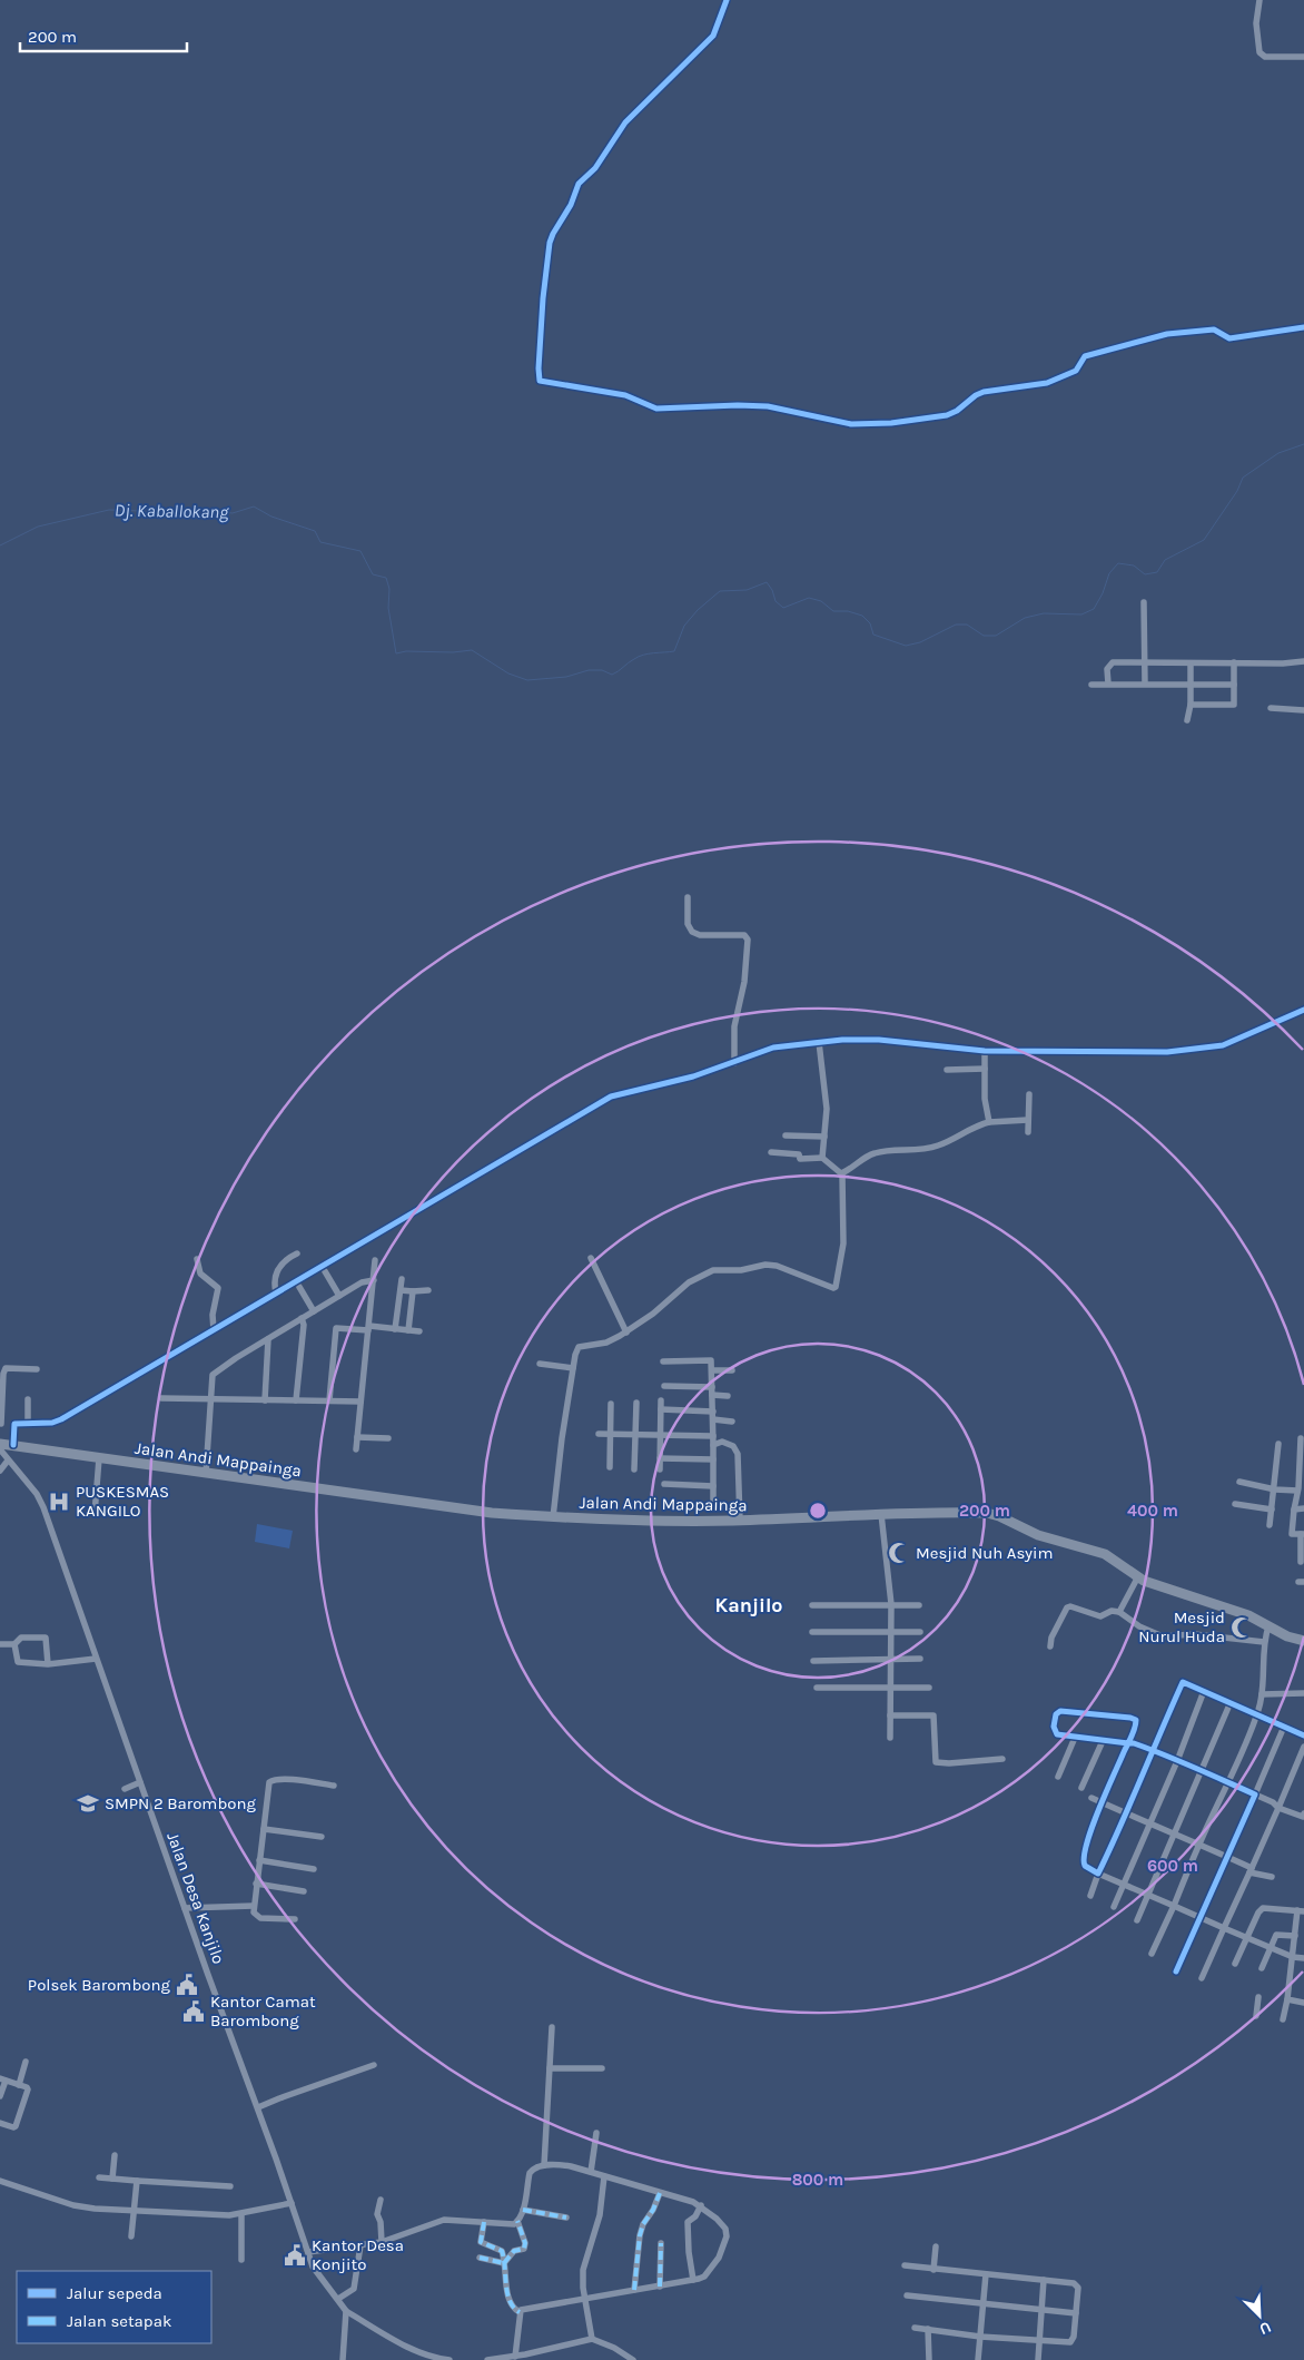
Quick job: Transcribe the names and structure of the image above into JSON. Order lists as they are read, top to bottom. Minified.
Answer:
{"streets":{"main road":["Jalan Andi Mappainga"],"street":["Jalan Desa Kanjilo"]},"districts":["Kanjilo"],"water":["Dj. Kaballokang"],"places":{"hospital":["PUSKESMAS KANGILO"],"mosque":["Mesjid Nuh Asyim","Mesjid Nurul Huda"],"school or university":["SMPN 2 Barombong"],"public building":["Polsek Barombong","Kantor Camat Barombong","Kantor Desa Konjito"]},"legend":["Jalur sepeda","Jalan setapak"],"scale_bar":"200 m","north":"bottom right","rings":["200 m","400 m","600 m","800 m"]}
